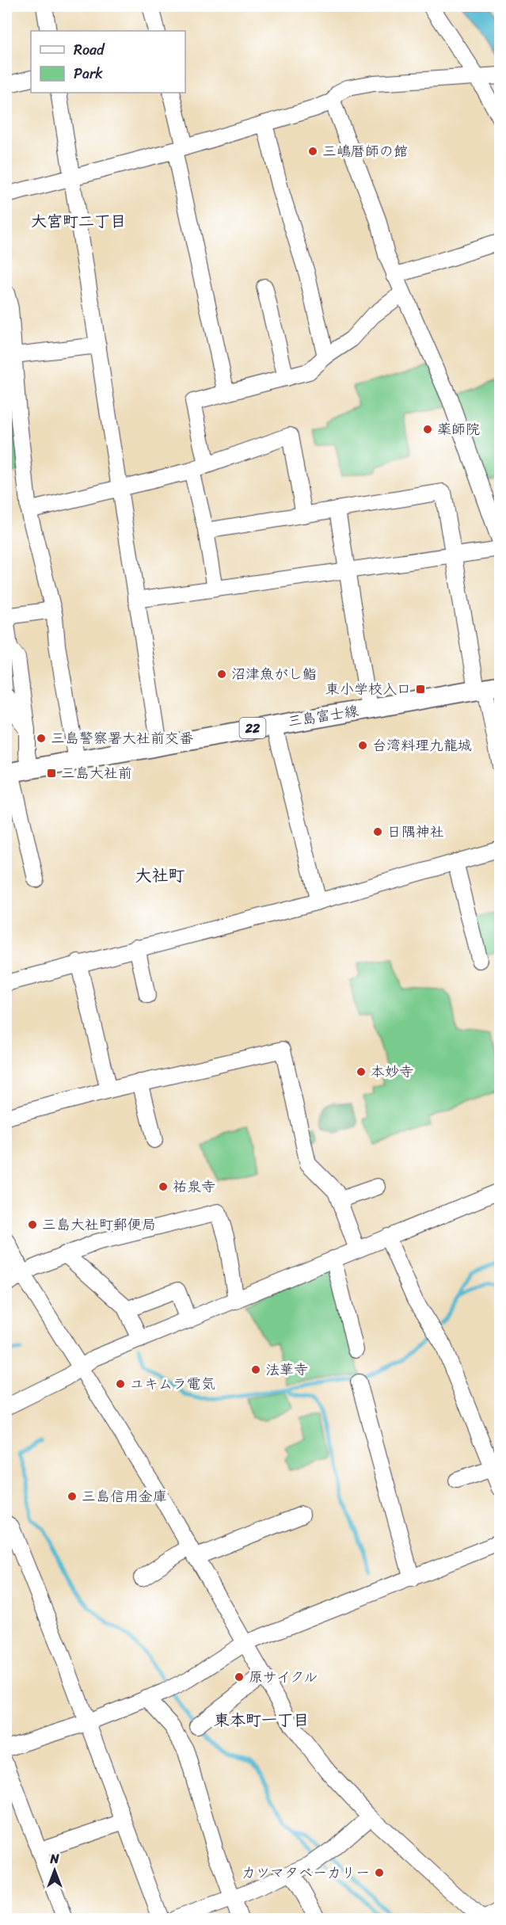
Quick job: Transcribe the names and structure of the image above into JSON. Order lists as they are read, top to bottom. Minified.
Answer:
{"streets":{"main road":["三島富士線","22"]},"districts":["大宮町二丁目","大社町","東本町一丁目"],"places":{"other":["三嶋暦師の館","薬師院","沼津魚がし鮨","三島警察署大社前交番","台湾料理九龍城","日隅神社","本妙寺","祐泉寺","三島大社町郵便局","法華寺","ユキムラ電気","三島信用金庫","原サイクル","カツマタベーカリー"],"transit":["東小学校入口","三島大社前"]},"legend":["Road","Park"],"north":"top"}
